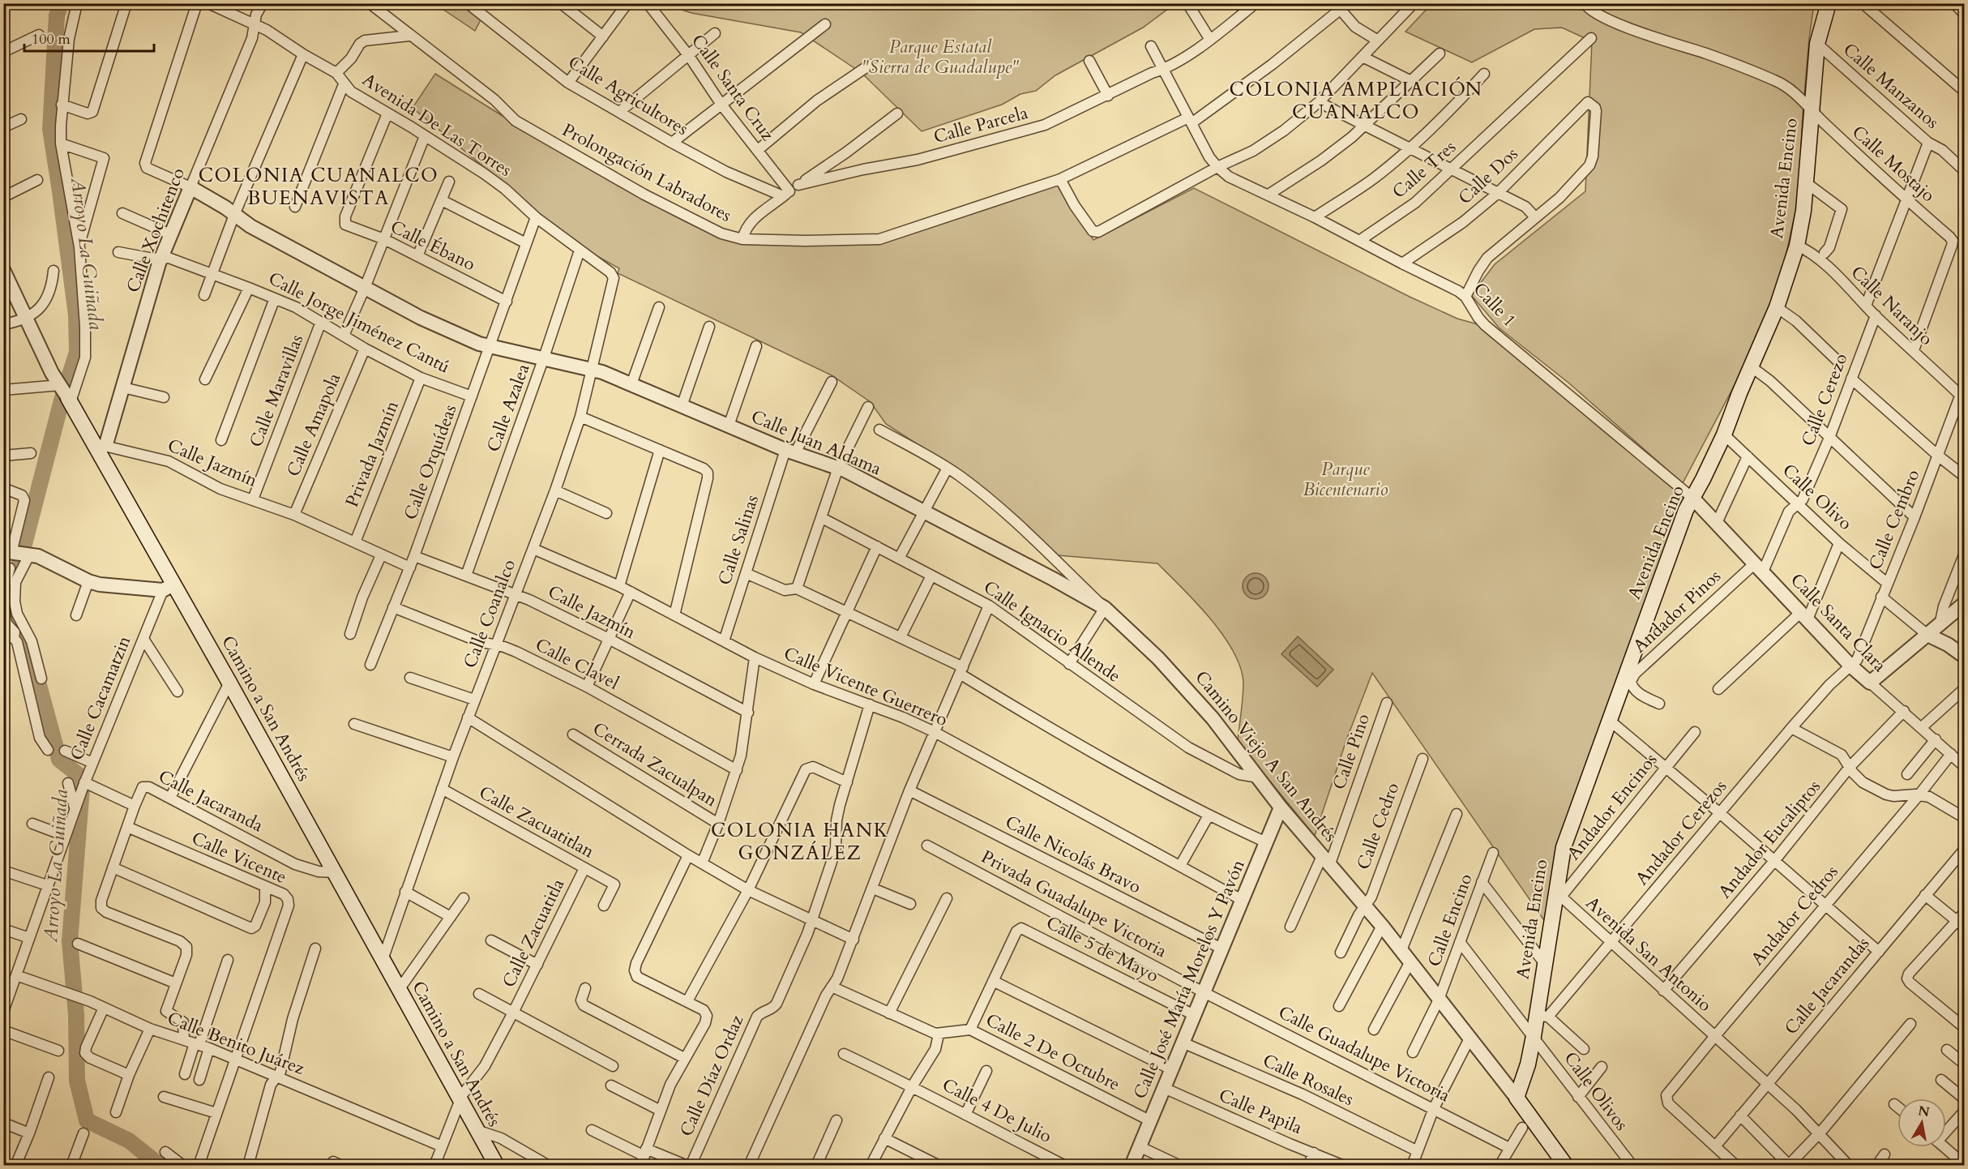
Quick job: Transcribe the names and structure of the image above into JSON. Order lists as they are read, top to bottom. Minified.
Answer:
{"streets":{"main road":["Avenida Encino","Camino a San Andrés","Camino Viejo A San Andrés"],"street":["Calle Manzanos","Calle Santa Cruz","Calle Agricultores","Avenida De Las Torres","Calle Parcela","Calle Mostajo","Calle Tres","Prolongación Labradores","Calle Dos","Calle Xochitenco","Calle Ébano","Calle 1","Calle Naranjo","Calle Jorge Jiménez Cantú","Calle Maravillas","Calle Cerezo","Calle Azalea","Calle Amapola","Calle Juan Aldama","Privada Jazmín","Calle Orquídeas","Calle Jazmín","Calle Olivo","Calle Cembro","Calle Salinas","Andador Pinos","Calle Coanalco","Calle Santa Clara","Calle Ignacio Allende","Calle Clavel","Calle Vicente Guerrero","Calle Cacamatzin","Calle Pino","Cerrada Zacualpan","Calle Jacaranda","Andador Encinos","Calle Zacuatitlan","Calle Cedro","Andador Cerezos","Andador Eucaliptos","Calle Nicolás Bravo","Calle Vicente","Privada Guadalupe Victoria","Andador Cedros","Calle Encino","Calle Zacuatitla","Calle 5 de Mayo","Avenida San Antonio","Calle José María Morelos Y Pavón","Calle Jacarandas","Calle Benito Juárez","Calle 2 De Octubre","Calle Guadalupe Victoria","Calle Díaz Ordaz","Calle Rosales","Calle Olivos","Calle 4 De Julio","Calle Papila"]},"crossings":[["Calle Manzanos","Avenida Encino"],["Calle Santa Cruz","Calle Agricultores"],["Avenida De Las Torres","Calle Xochitenco"],["Avenida De Las Torres","Calle Ébano"],["Avenida De Las Torres","Calle Azalea"],["Avenida De Las Torres","Calle Orquídeas"],["Avenida De Las Torres","Calle Coanalco"],["Calle Mostajo","Avenida Encino"],["Calle Mostajo","Calle Naranjo"],["Calle Tres","Calle 1"],["Calle Dos","Calle 1"],["Avenida Encino","Calle 1"],["Avenida Encino","Calle Naranjo"],["Avenida Encino","Calle Olivo"],["Avenida Encino","Andador Pinos"],["Avenida Encino","Calle Santa Clara"],["Avenida Encino","Camino Viejo A San Andrés"],["Avenida Encino","Andador Encinos"],["Avenida Encino","Andador Cerezos"],["Avenida Encino","Avenida San Antonio"],["Avenida Encino","Calle Olivos"],["Calle Xochitenco","Calle Jorge Jiménez Cantú"],["Calle Xochitenco","Calle Jazmín"],["Calle Xochitenco","Camino a San Andrés"],["Calle Ébano","Calle Orquídeas"],["Calle 1","Calle Santa Clara"],["Calle Naranjo","Calle Cerezo"],["Calle Naranjo","Calle Cembro"],["Calle Jorge Jiménez Cantú","Calle Maravillas"],["Calle Jorge Jiménez Cantú","Calle Amapola"],["Calle Jorge Jiménez Cantú","Calle Juan Aldama"],["Calle Jorge Jiménez Cantú","Privada Jazmín"],["Calle Jorge Jiménez Cantú","Calle Orquídeas"],["Calle Maravillas","Calle Jazmín"],["Calle Cerezo","Calle Olivo"],["Calle Cerezo","Andador Pinos"],["Calle Cerezo","Calle Santa Clara"],["Calle Azalea","Calle Juan Aldama"],["Calle Azalea","Calle Jazmín"],["Calle Amapola","Calle Jazmín"],["Calle Juan Aldama","Calle Orquídeas"],["Calle Juan Aldama","Calle Salinas"],["Calle Juan Aldama","Calle Coanalco"],["Calle Juan Aldama","Camino Viejo A San Andrés"],["Privada Jazmín","Calle Jazmín"],["Calle Orquídeas","Calle Jazmín"],["Calle Orquídeas","Calle Clavel"],["Calle Jazmín","Calle Coanalco"],["Calle Jazmín","Camino a San Andrés"],["Calle Olivo","Calle Cembro"],["Calle Cembro","Calle Santa Clara"],["Calle Cembro","Andador Cerezos"],["Calle Salinas","Calle Vicente Guerrero"],["Andador Pinos","Calle Santa Clara"],["Calle Coanalco","Calle Clavel"],["Calle Coanalco","Calle Vicente Guerrero"],["Calle Coanalco","Camino a San Andrés"],["Calle Coanalco","Calle Zacuatitlan"],["Calle Santa Clara","Andador Cerezos"],["Calle Santa Clara","Andador Eucaliptos"],["Calle Santa Clara","Andador Cedros"],["Calle Ignacio Allende","Camino Viejo A San Andrés"],["Calle Vicente Guerrero","Calle José María Morelos Y Pavón"],["Calle Vicente Guerrero","Calle Díaz Ordaz"],["Calle Cacamatzin","Camino a San Andrés"],["Calle Cacamatzin","Calle Benito Juárez"],["Camino a San Andrés","Calle Jacaranda"],["Calle Pino","Camino Viejo A San Andrés"],["Camino Viejo A San Andrés","Calle Cedro"],["Camino Viejo A San Andrés","Calle Encino"],["Camino Viejo A San Andrés","Calle José María Morelos Y Pavón"],["Andador Encinos","Avenida San Antonio"],["Calle Zacuatitlan","Calle Zacuatitla"],["Andador Cerezos","Avenida San Antonio"],["Andador Eucaliptos","Avenida San Antonio"],["Calle Nicolás Bravo","Calle José María Morelos Y Pavón"],["Calle Vicente","Calle Benito Juárez"],["Privada Guadalupe Victoria","Calle José María Morelos Y Pavón"],["Privada Guadalupe Victoria","Calle Guadalupe Victoria"],["Andador Cedros","Avenida San Antonio"],["Andador Cedros","Calle Jacarandas"],["Calle Encino","Calle Olivos"],["Calle 5 de Mayo","Calle José María Morelos Y Pavón"],["Avenida San Antonio","Calle Jacarandas"],["Calle José María Morelos Y Pavón","Calle 2 De Octubre"],["Calle José María Morelos Y Pavón","Calle Guadalupe Victoria"],["Calle José María Morelos Y Pavón","Calle Rosales"],["Calle José María Morelos Y Pavón","Calle Papila"]],"districts":["COLONIA AMPLIACIÓN CUANALCO","COLONIA CUANALCO BUENAVISTA","COLONIA HANK GONZÁLEZ"],"water":["Arroyo La Guiñada"],"parks":["Parque Estatal \"Sierra de Guadalupe\"","Parque Bicentenario"],"scale_bar":"100 m","north":"top"}
